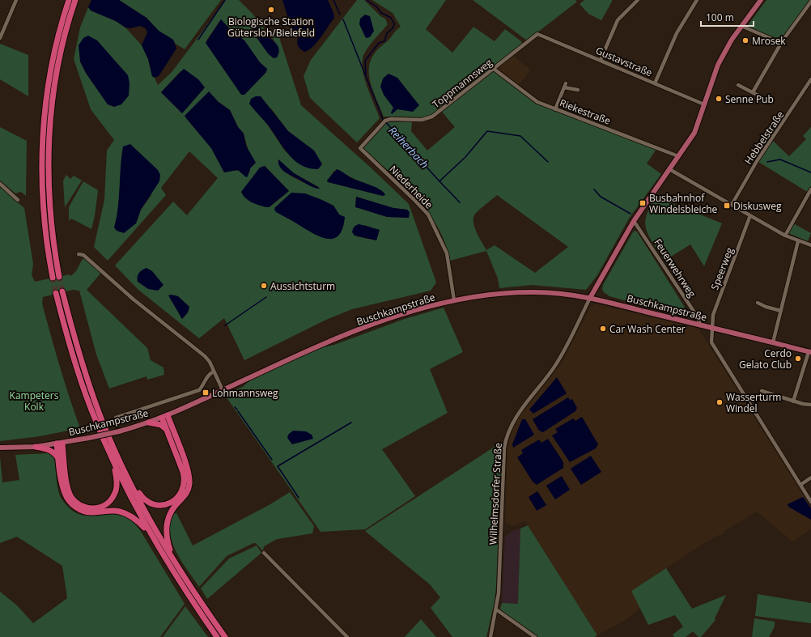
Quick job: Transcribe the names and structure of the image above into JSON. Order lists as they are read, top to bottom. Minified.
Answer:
{"streets":{"main road":["Buschkampstraße"],"street":["Gustavstraße","Toppmannsweg","Riekestraße","Hebbelstraße","Niederheide","Feuerwehrweg","Speerweg","Wilhelmsdorfer Straße"]},"crossings":[["Gustavstraße","Toppmannsweg"],["Toppmannsweg","Riekestraße"],["Toppmannsweg","Niederheide"],["Niederheide","Buschkampstraße"],["Feuerwehrweg","Buschkampstraße"],["Speerweg","Buschkampstraße"],["Buschkampstraße","Wilhelmsdorfer Straße"]],"water":["Reiherbach"],"parks":["Kampeters Kolk"],"places":{"other":["Biologische Station Gütersloh/Bielefeld","Mrosek","Senne Pub","Aussichtsturm","Car Wash Center","Cerdo Gelato Club","Wasserturm Windel"],"transit":["Busbahnhof Windelsbleiche","Diskusweg","Lohmannsweg"]},"scale_bar":"100 m"}
